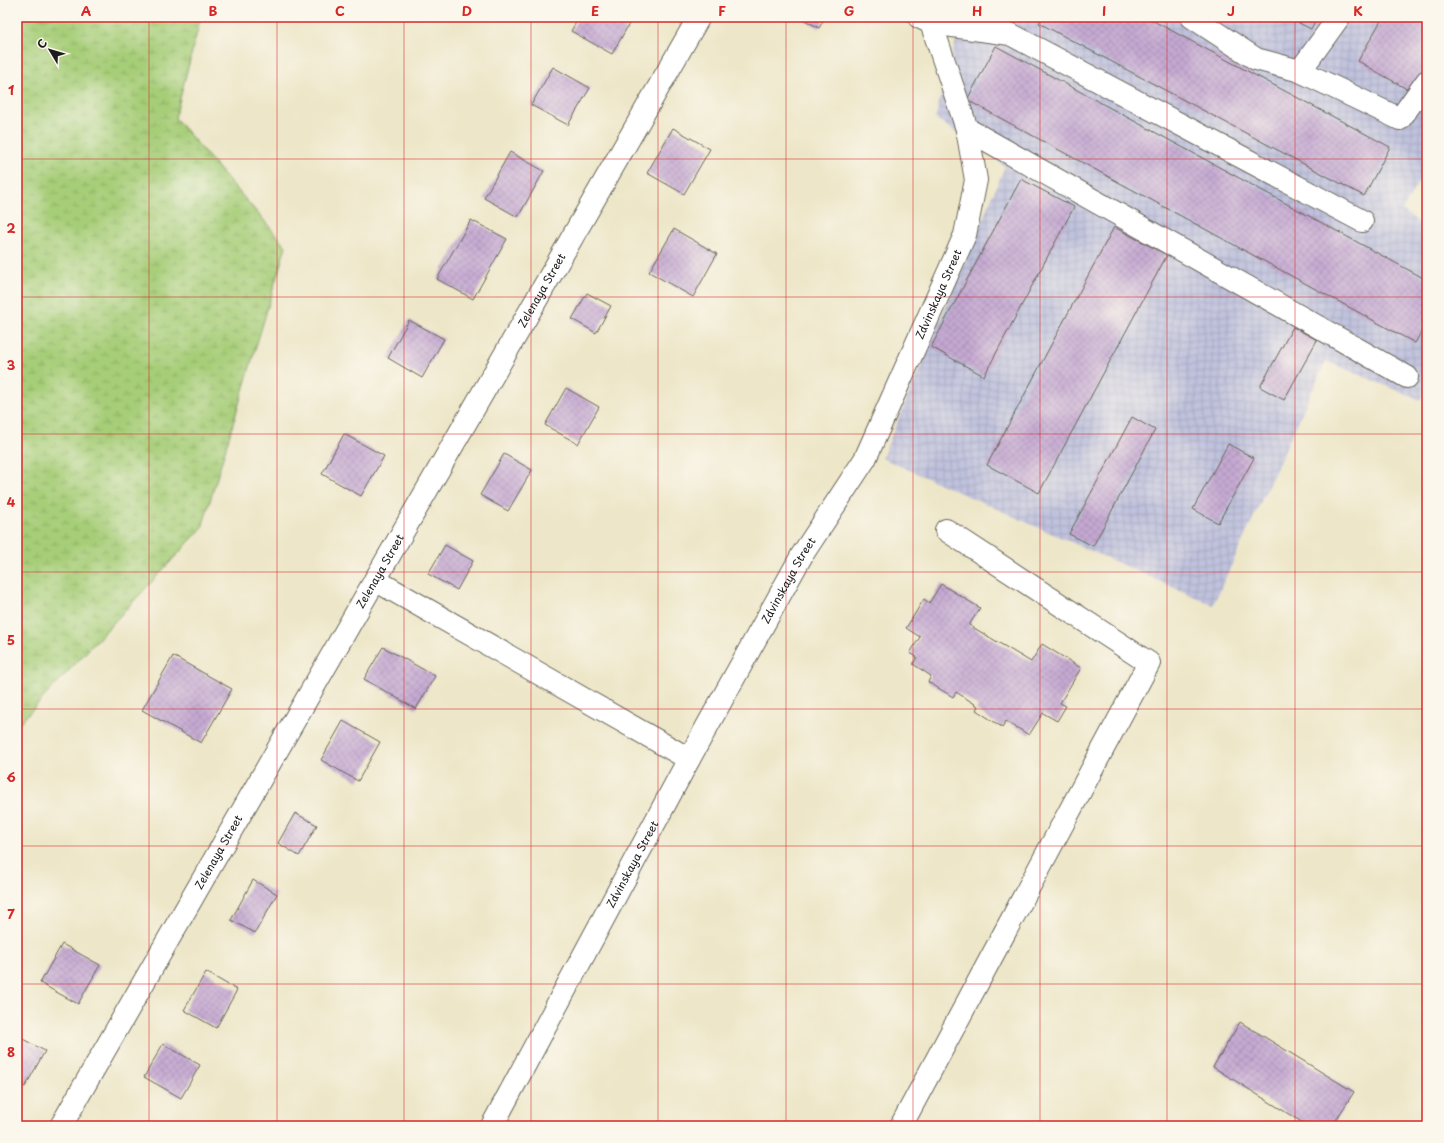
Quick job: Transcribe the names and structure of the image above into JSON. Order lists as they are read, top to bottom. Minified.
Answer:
{"streets":{"street":["Zelenaya Street","Zdvinskaya Street"]},"north":"top left","grid":{"columns":["A","B","C","D","E","F","G","H","I","J","K"],"rows":["1","2","3","4","5","6","7","8"]}}
